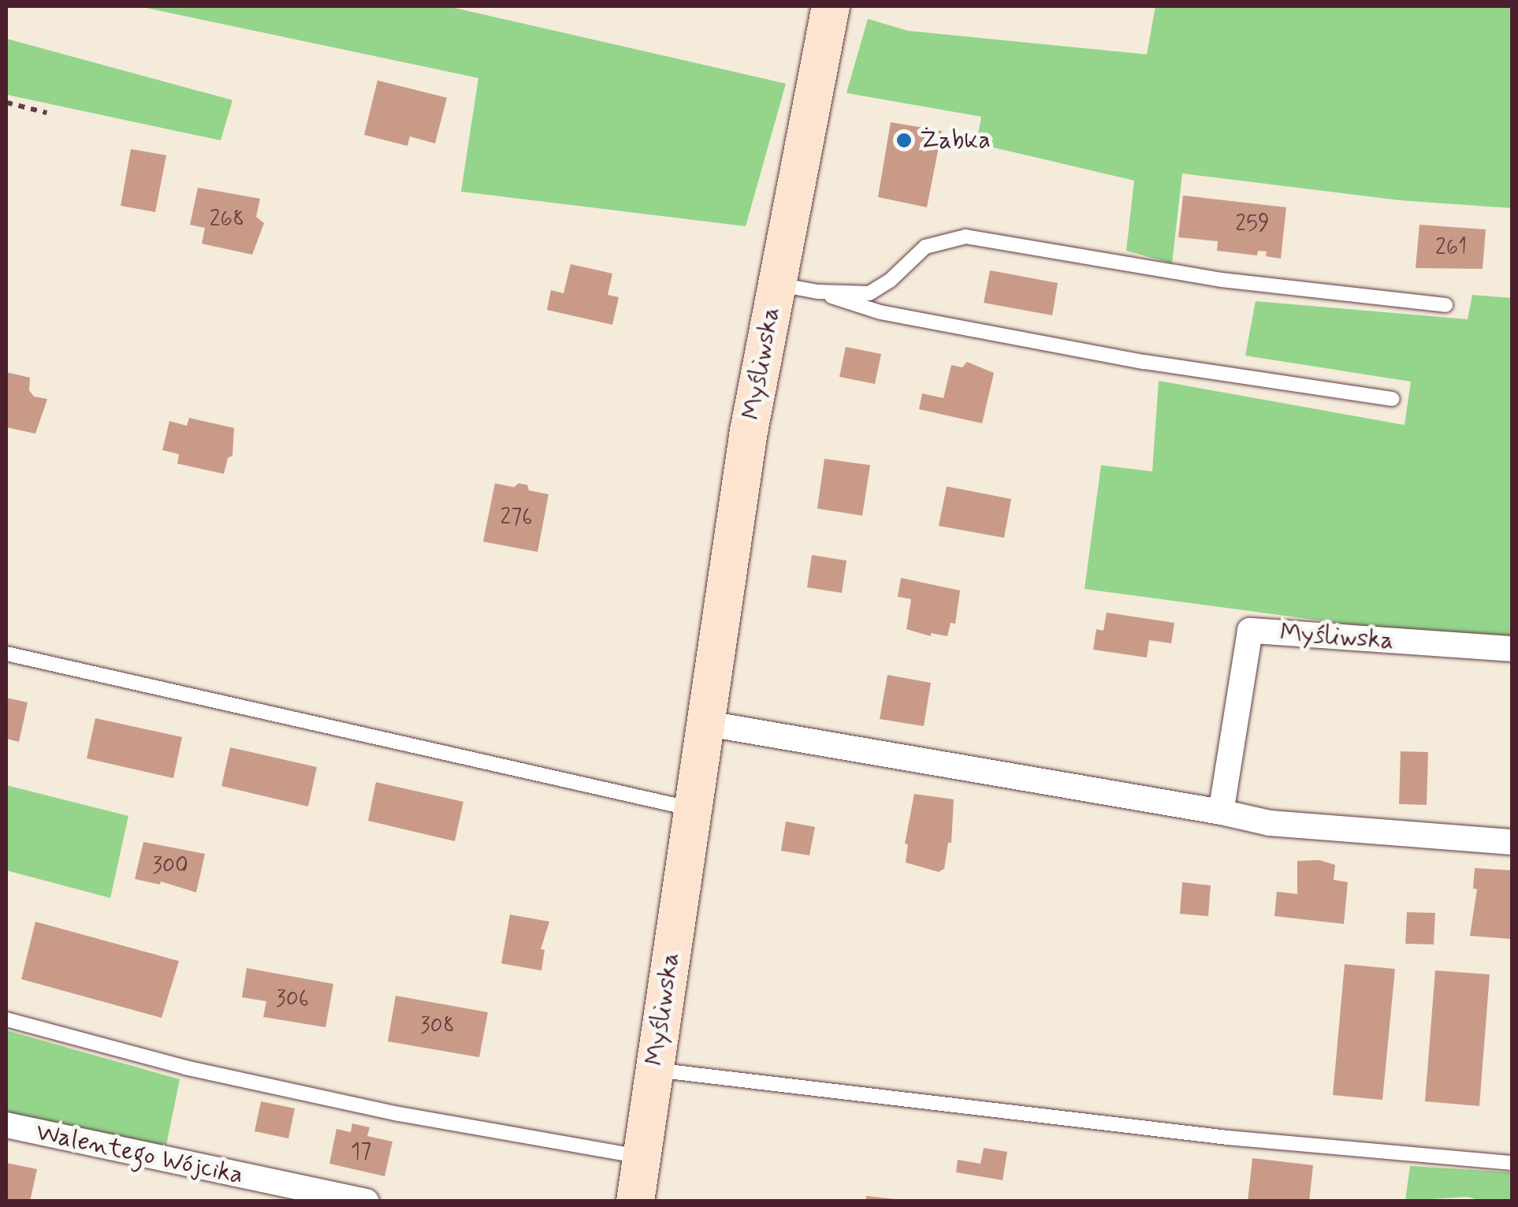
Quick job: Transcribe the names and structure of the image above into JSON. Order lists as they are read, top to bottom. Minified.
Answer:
{"streets":{"street":["Myśliwska","Walentego Wójcika"]},"places":["Żabka"],"house_numbers":["268","259","261","276","300","306","308","17"]}
